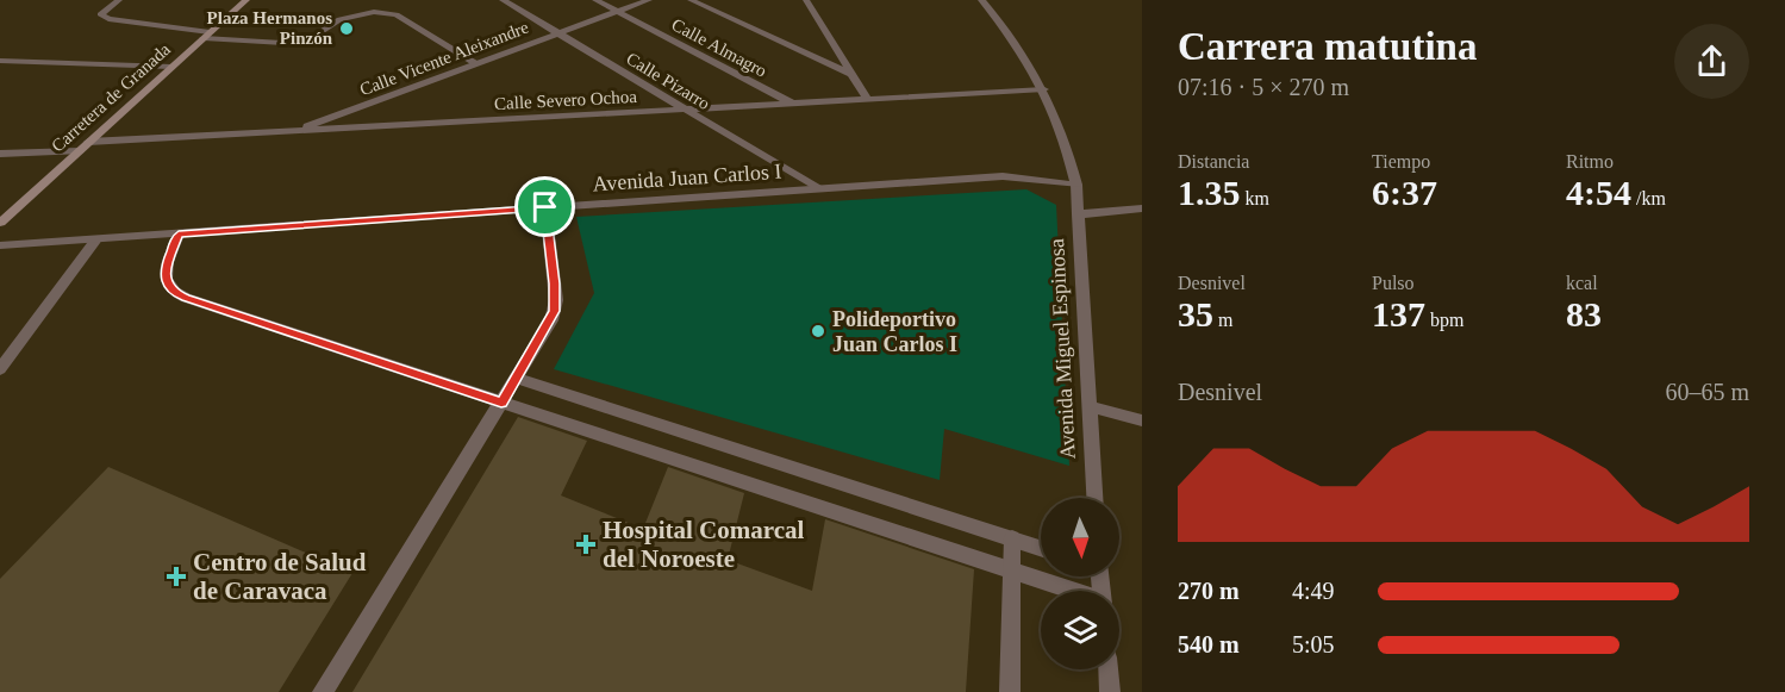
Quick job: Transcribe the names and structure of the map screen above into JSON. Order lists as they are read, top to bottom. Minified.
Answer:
{"streets":{"main road":["Carretera de Granada"],"street":["Calle Almagro","Calle Vicente Aleixandre","Calle Pizarro","Calle Severo Ochoa","Avenida Juan Carlos I","Avenida Miguel Espinosa"]},"crossings":[["Calle Almagro","Calle Vicente Aleixandre"],["Calle Almagro","Calle Severo Ochoa"],["Calle Vicente Aleixandre","Calle Pizarro"],["Calle Vicente Aleixandre","Calle Severo Ochoa"],["Calle Pizarro","Calle Severo Ochoa"],["Calle Pizarro","Avenida Juan Carlos I"],["Carretera de Granada","Calle Severo Ochoa"],["Calle Severo Ochoa","Avenida Miguel Espinosa"],["Avenida Juan Carlos I","Avenida Miguel Espinosa"]],"places":{"other":["Plaza Hermanos Pinzón","Polideportivo Juan Carlos I"],"health":["Hospital Comarcal del Noroeste","Centro de Salud de Caravaca"]},"north":"bottom","page":{"heading":["Carrera matutina","07:16 · 5 × 270 m"],"stats":[["Distancia","1.35 km"],["Tiempo","6:37"],["Ritmo","4:54 /km"],["Desnivel","35 m"],["Pulso","137 bpm"],["kcal","83"]],"chart":["Desnivel","60–65 m"],"list":[{"name":"270 m","note":"4:49"},{"name":"540 m","note":"5:05"}]}}
